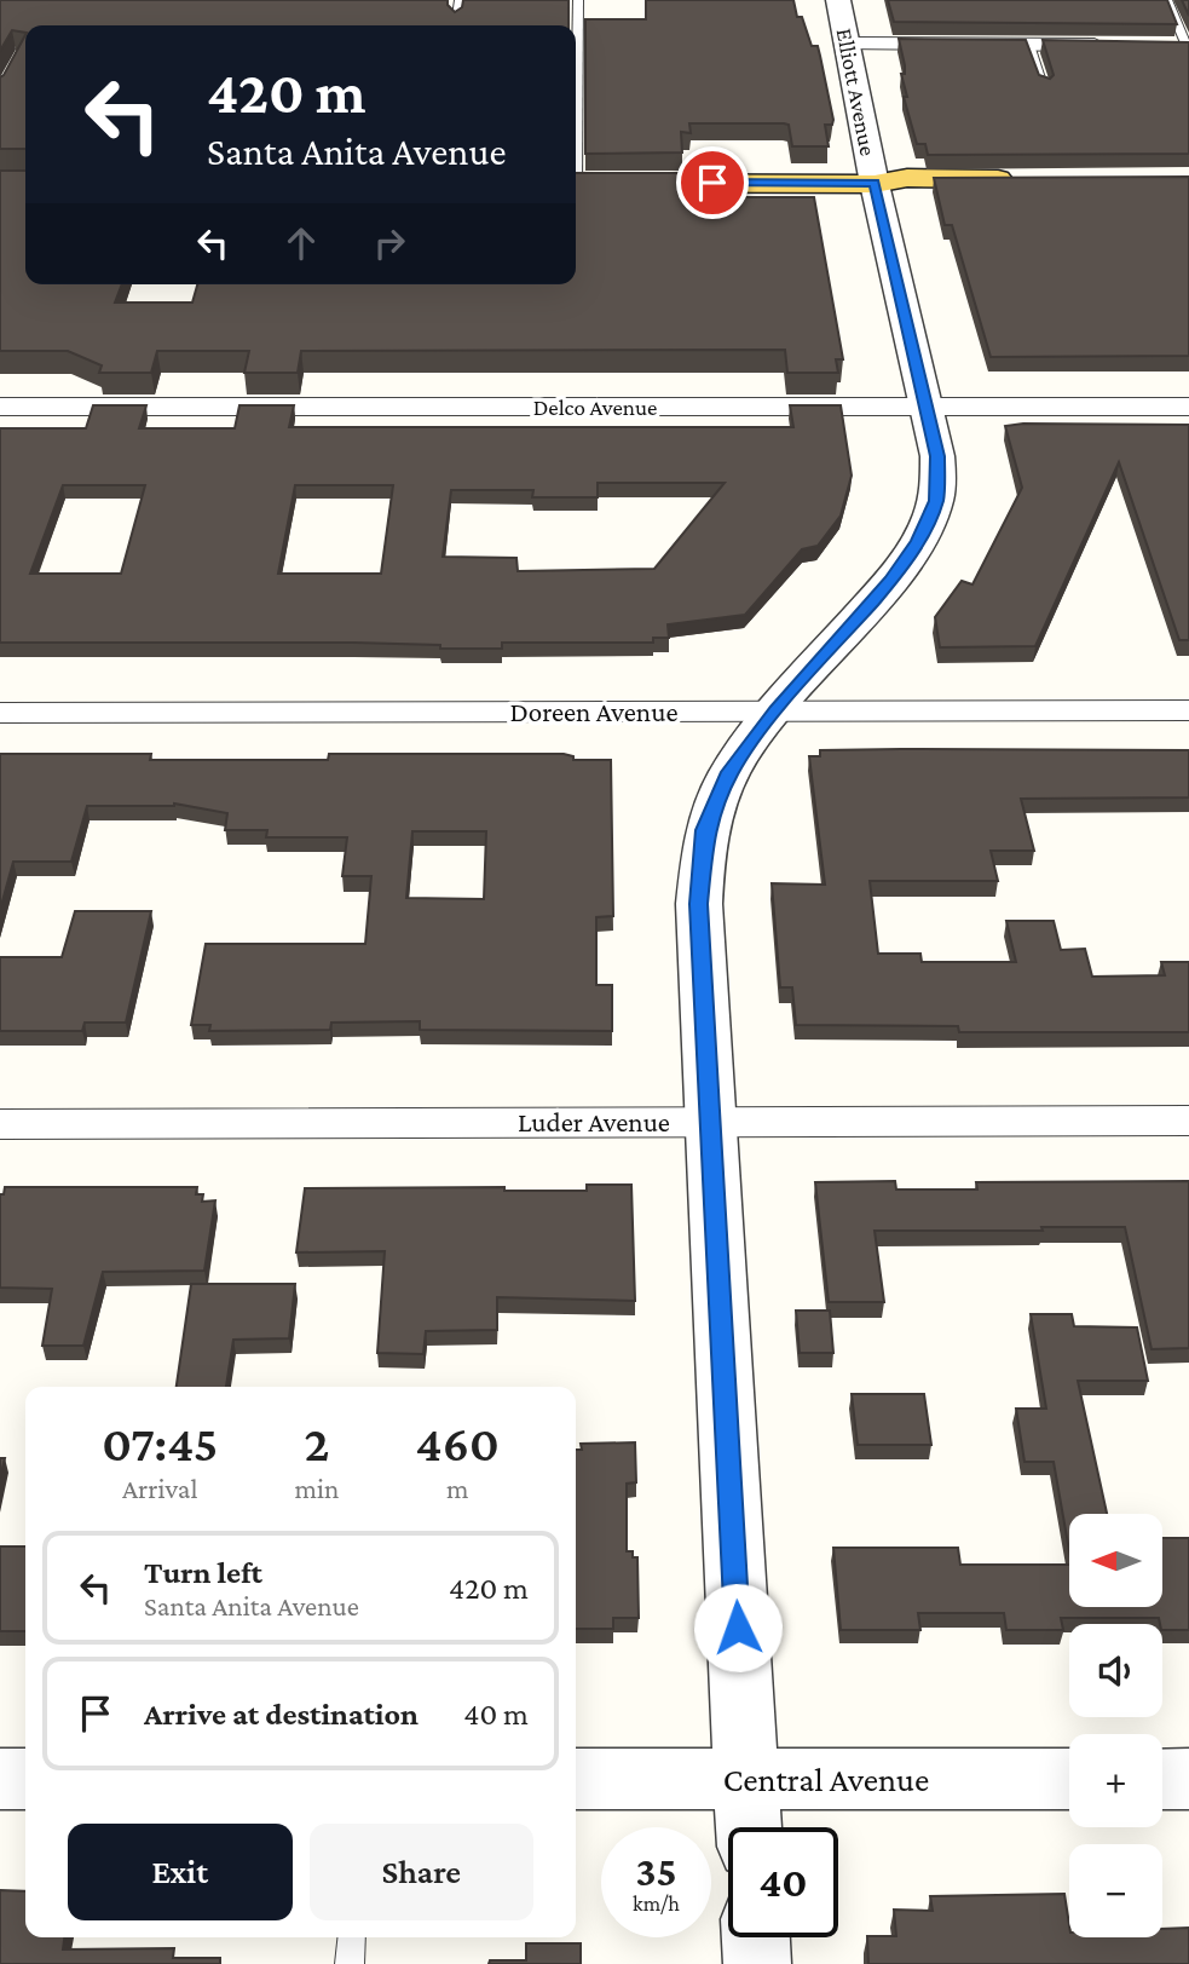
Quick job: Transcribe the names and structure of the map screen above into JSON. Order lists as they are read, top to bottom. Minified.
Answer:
{"streets":{"street":["Elliott Avenue","Delco Avenue","Doreen Avenue","Luder Avenue","Central Avenue"]},"crossings":[["Elliott Avenue","Delco Avenue"],["Elliott Avenue","Doreen Avenue"],["Elliott Avenue","Luder Avenue"],["Elliott Avenue","Central Avenue"]],"north":"left","page":{"turn":["420 m","Santa Anita Avenue"],"eta":["07:45","Arrival","2","min","460","m"],"map_buttons":["+","−"],"list":[{"name":"Turn left","note":"Santa Anita Avenue","value":"420 m"},{"name":"Arrive at destination","value":"40 m"}],"buttons":["Exit","Share"],"speed":"35 km/h","limit":"40"}}
